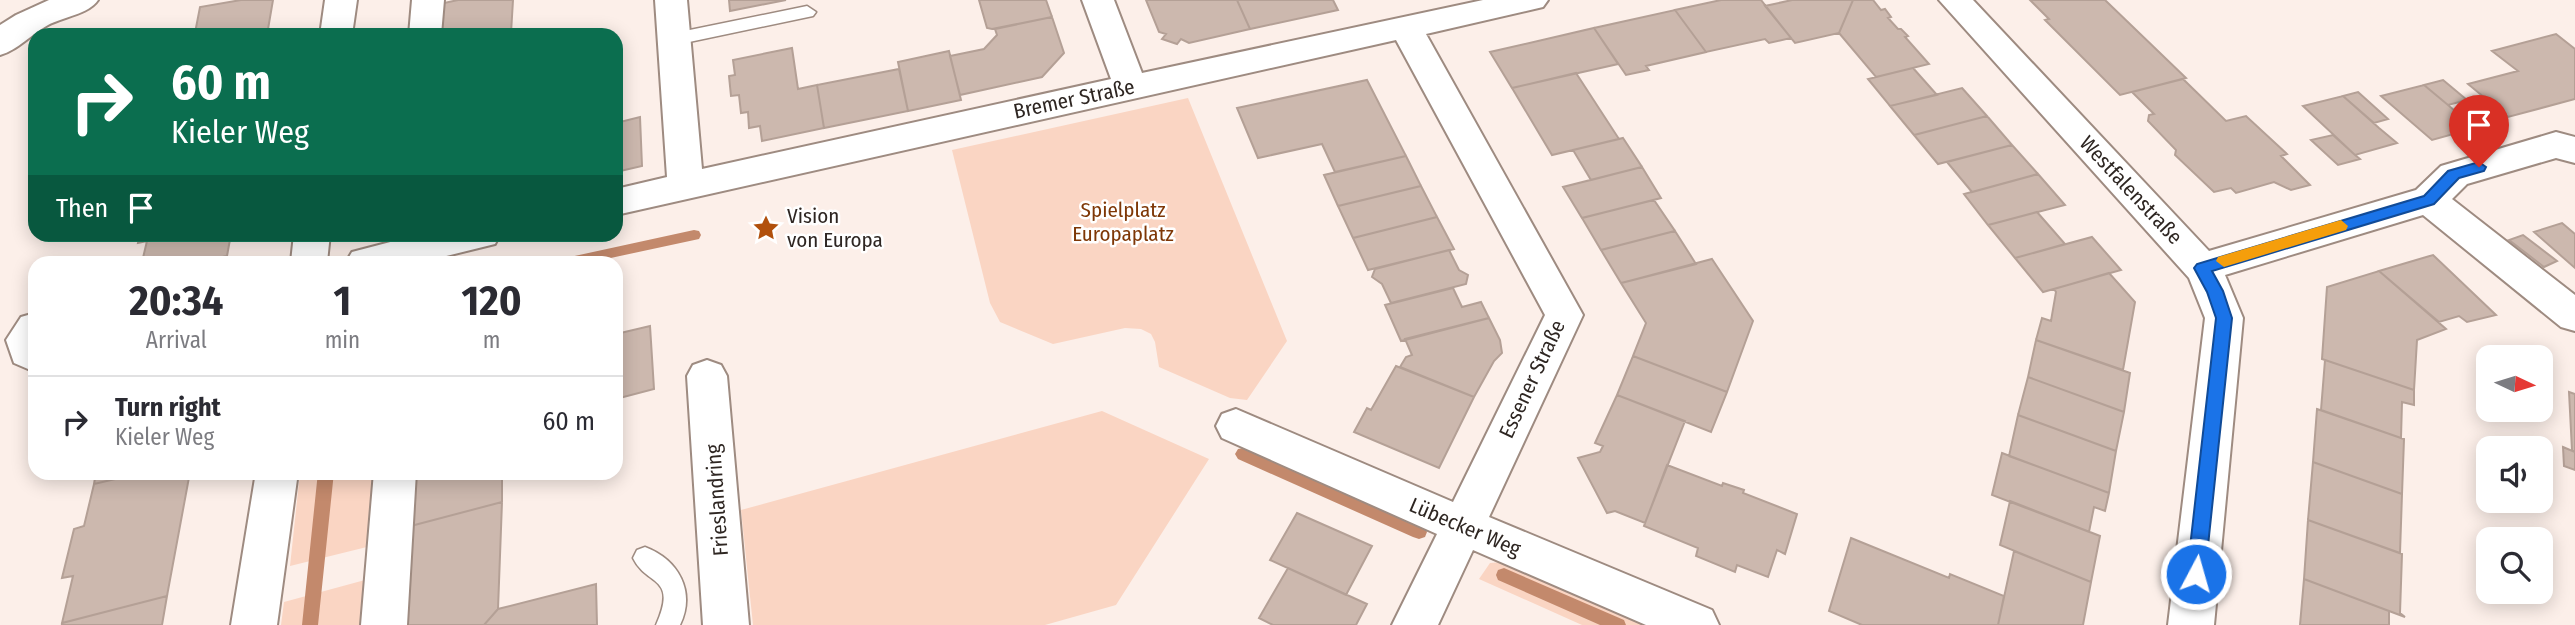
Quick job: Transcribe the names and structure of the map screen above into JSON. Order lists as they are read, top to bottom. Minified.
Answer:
{"streets":{"street":["Bremer Straße","Westfalenstraße","Essener Straße","Frieslandring","Lübecker Weg"]},"crossings":[["Bremer Straße","Essener Straße"],["Essener Straße","Lübecker Weg"]],"parks":["Spielplatz Europaplatz"],"places":{"place":["Vision von Europa"]},"north":"right","page":{"turn":["60 m","Kieler Weg"],"then":"Then","eta":["20:34","Arrival","1","min","120","m"],"list":[{"name":"Turn right","note":"Kieler Weg","value":"60 m"}]}}
